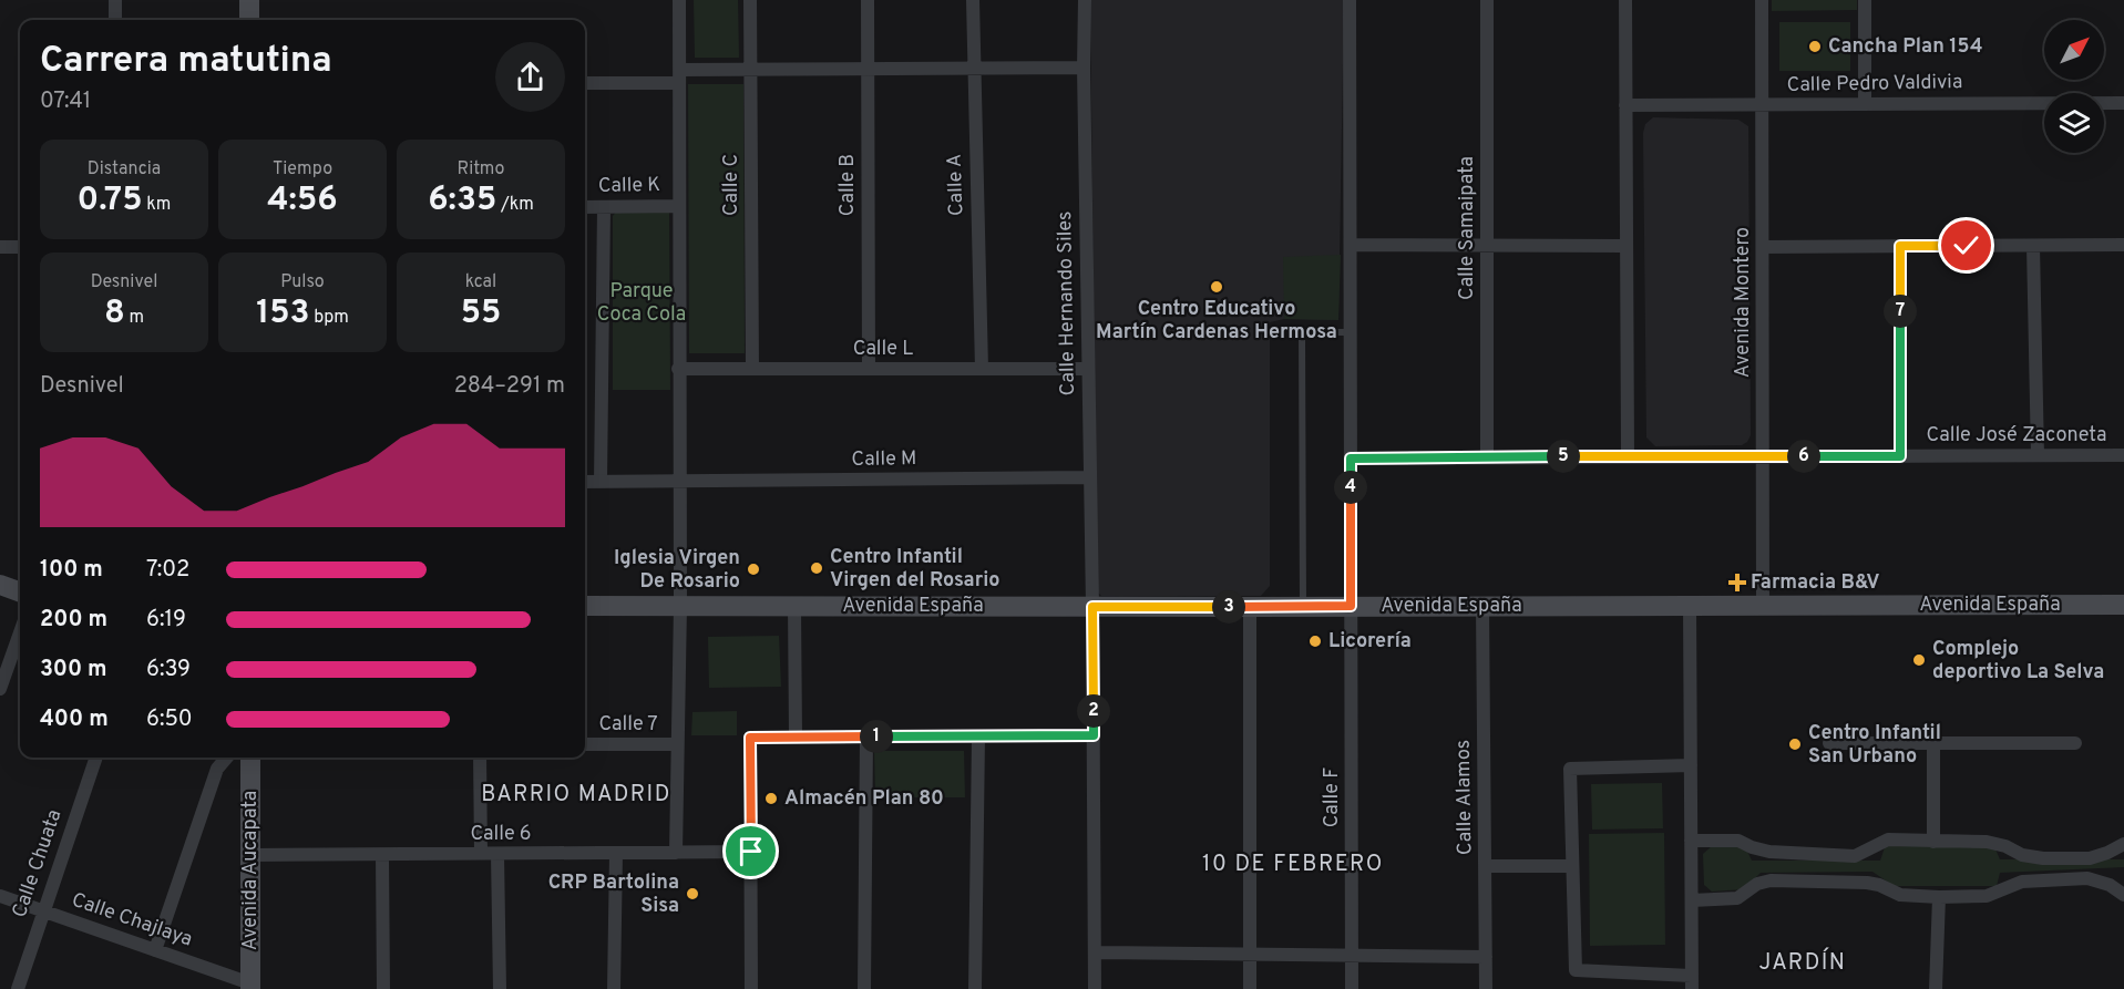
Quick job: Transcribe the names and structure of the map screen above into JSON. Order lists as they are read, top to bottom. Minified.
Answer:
{"streets":{"street":["Calle Pedro Valdivia","Calle C","Calle B","Calle A","Calle K","Calle Samaipata","Avenida Montero","Calle Hernando Siles","Calle L","Calle José Zaconeta","Calle M","Avenida España","Calle 7","Calle F","Calle Alamos","Calle 6","Calle Chuata","Avenida Aucapata","Calle Chajlaya"]},"crossings":[["Calle Pedro Valdivia","Avenida Montero"],["Calle C","Calle L"],["Calle B","Calle L"],["Calle A","Calle L"],["Calle Samaipata","Calle José Zaconeta"],["Avenida Montero","Calle José Zaconeta"],["Avenida Montero","Avenida España"],["Calle Hernando Siles","Calle L"],["Calle Hernando Siles","Calle M"],["Calle Hernando Siles","Avenida España"],["Calle José Zaconeta","Calle F"],["Avenida España","Calle F"],["Avenida España","Calle Alamos"],["Calle 6","Avenida Aucapata"],["Calle Chuata","Calle Chajlaya"],["Avenida Aucapata","Calle Chajlaya"]],"districts":["BARRIO MADRID","10 DE FEBRERO","JARDÍN"],"parks":["Parque Coca Cola"],"places":{"other":["Cancha Plan 154","Centro Educativo Martín Cardenas Hermosa","Centro Infantil Virgen del Rosario","Iglesia Virgen De Rosario","Licorería","Complejo deportivo La Selva","Centro Infantil San Urbano","Almacén Plan 80","CRP Bartolina Sisa"],"health":["Farmacia B&V"]},"north":"top right","page":{"heading":["Carrera matutina","07:41"],"stats":[["Distancia","0.75 km"],["Tiempo","4:56"],["Ritmo","6:35 /km"],["Desnivel","8 m"],["Pulso","153 bpm"],["kcal","55"]],"pins":["7","5","6","4","3","2","1"],"chart":["Desnivel","284–291 m"],"list":[{"name":"100 m","note":"7:02"},{"name":"200 m","note":"6:19"},{"name":"300 m","note":"6:39"},{"name":"400 m","note":"6:50"}]}}
